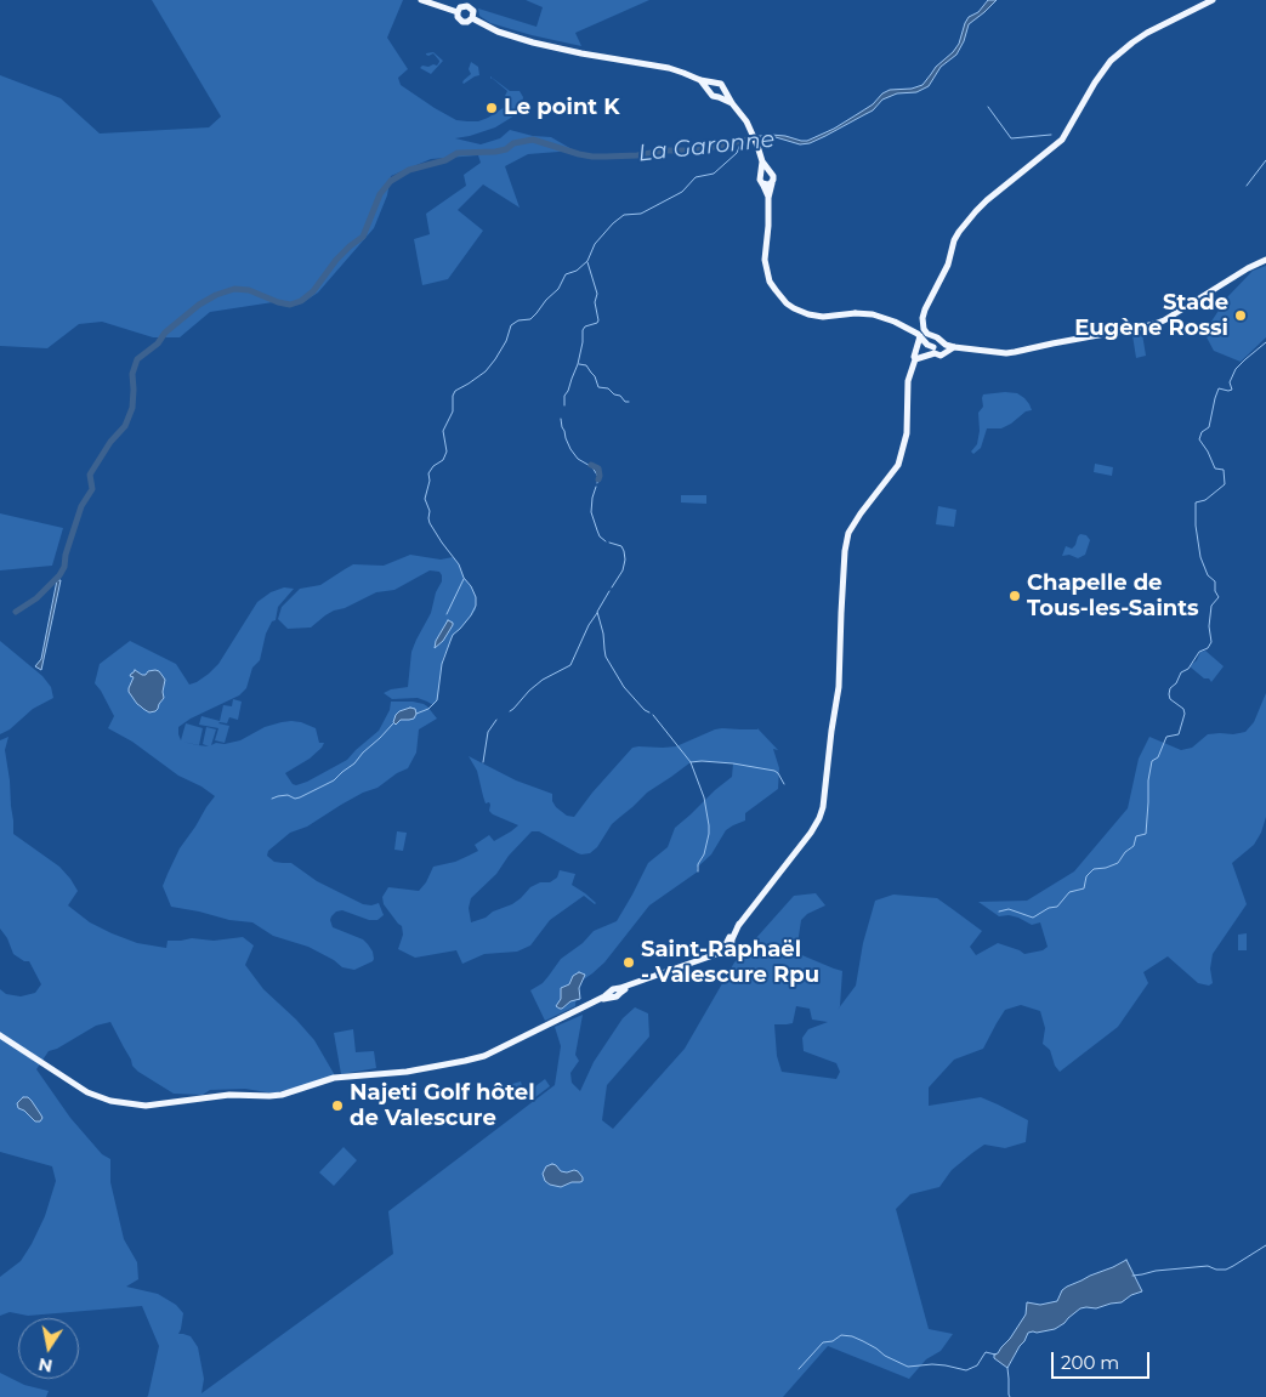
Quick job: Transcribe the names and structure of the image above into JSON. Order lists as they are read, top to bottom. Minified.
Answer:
{"water":["La Garonne"],"places":["Le point K","Stade Eugène Rossi","Chapelle de Tous-les-Saints","Saint-Raphaël - Valescure Rpu","Najeti Golf hôtel de Valescure"],"scale_bar":"200 m","north":"bottom"}
